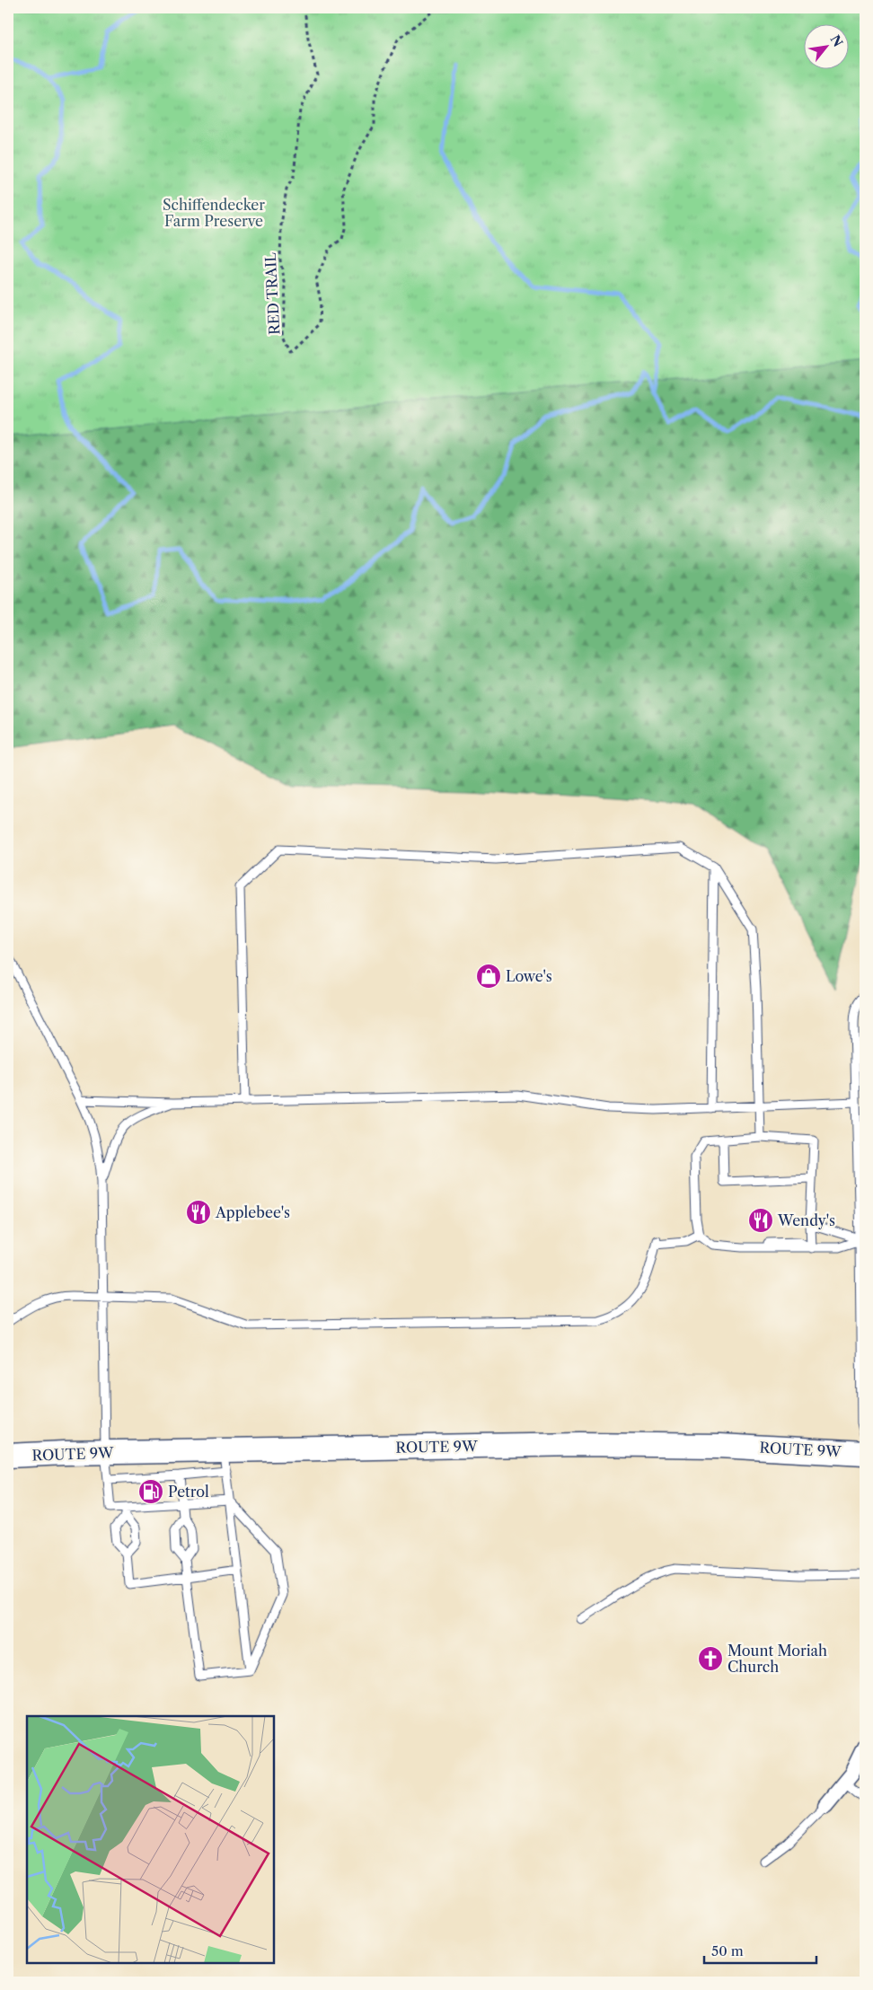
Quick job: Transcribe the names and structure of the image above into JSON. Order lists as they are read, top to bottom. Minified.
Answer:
{"streets":{"main road":["ROUTE 9W"],"path":["RED TRAIL"]},"parks":["Schiffendecker Farm Preserve"],"places":{"shop":["Lowe's"],"restaurant":["Applebee's","Wendy's"],"fuel station":["Petrol"],"church":["Mount Moriah Church"]},"scale_bar":"50 m","north":"top right"}
